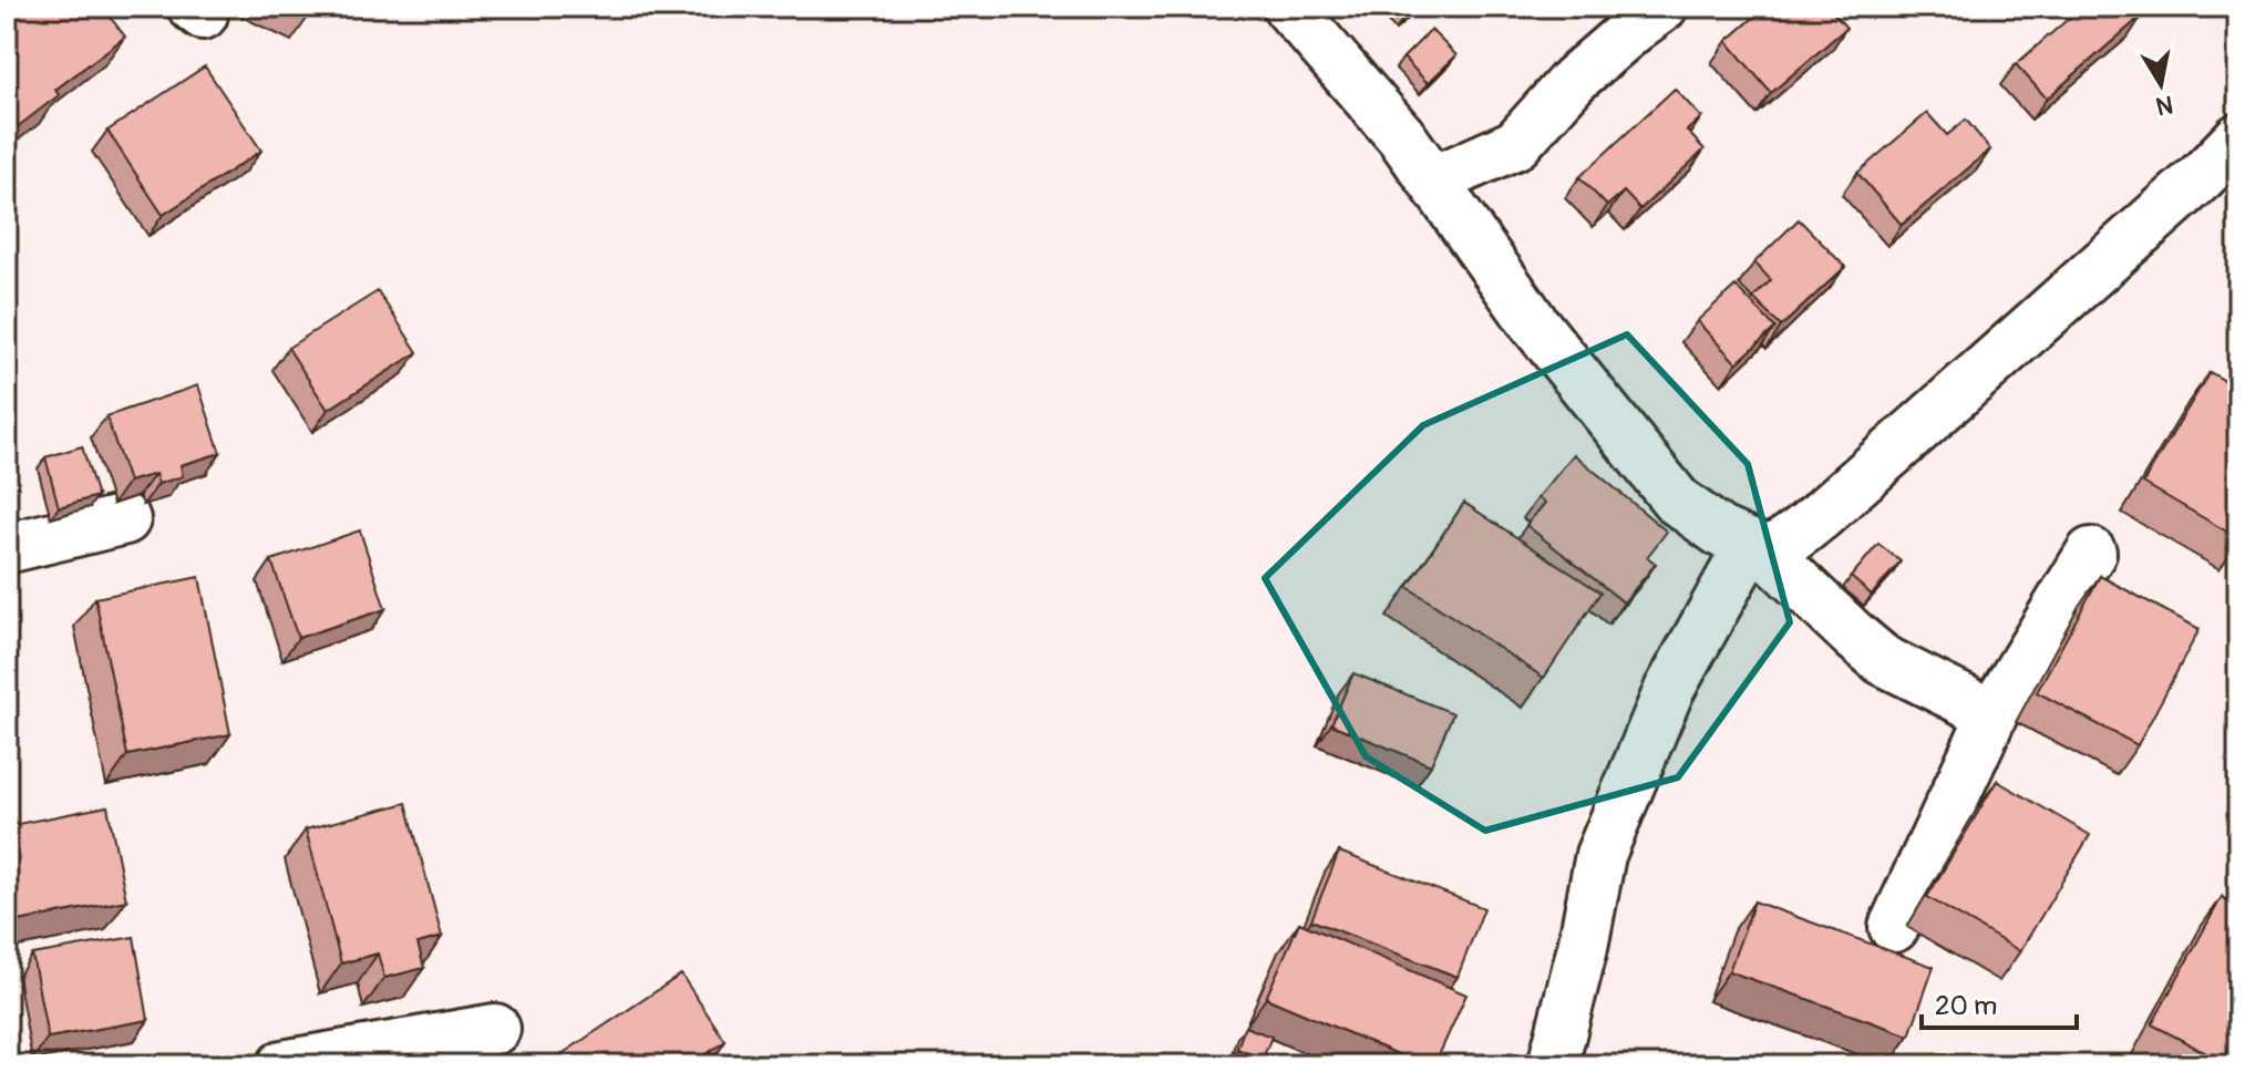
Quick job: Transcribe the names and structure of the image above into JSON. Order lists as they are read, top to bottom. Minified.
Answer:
{"scale_bar":"20 m","north":"bottom"}
